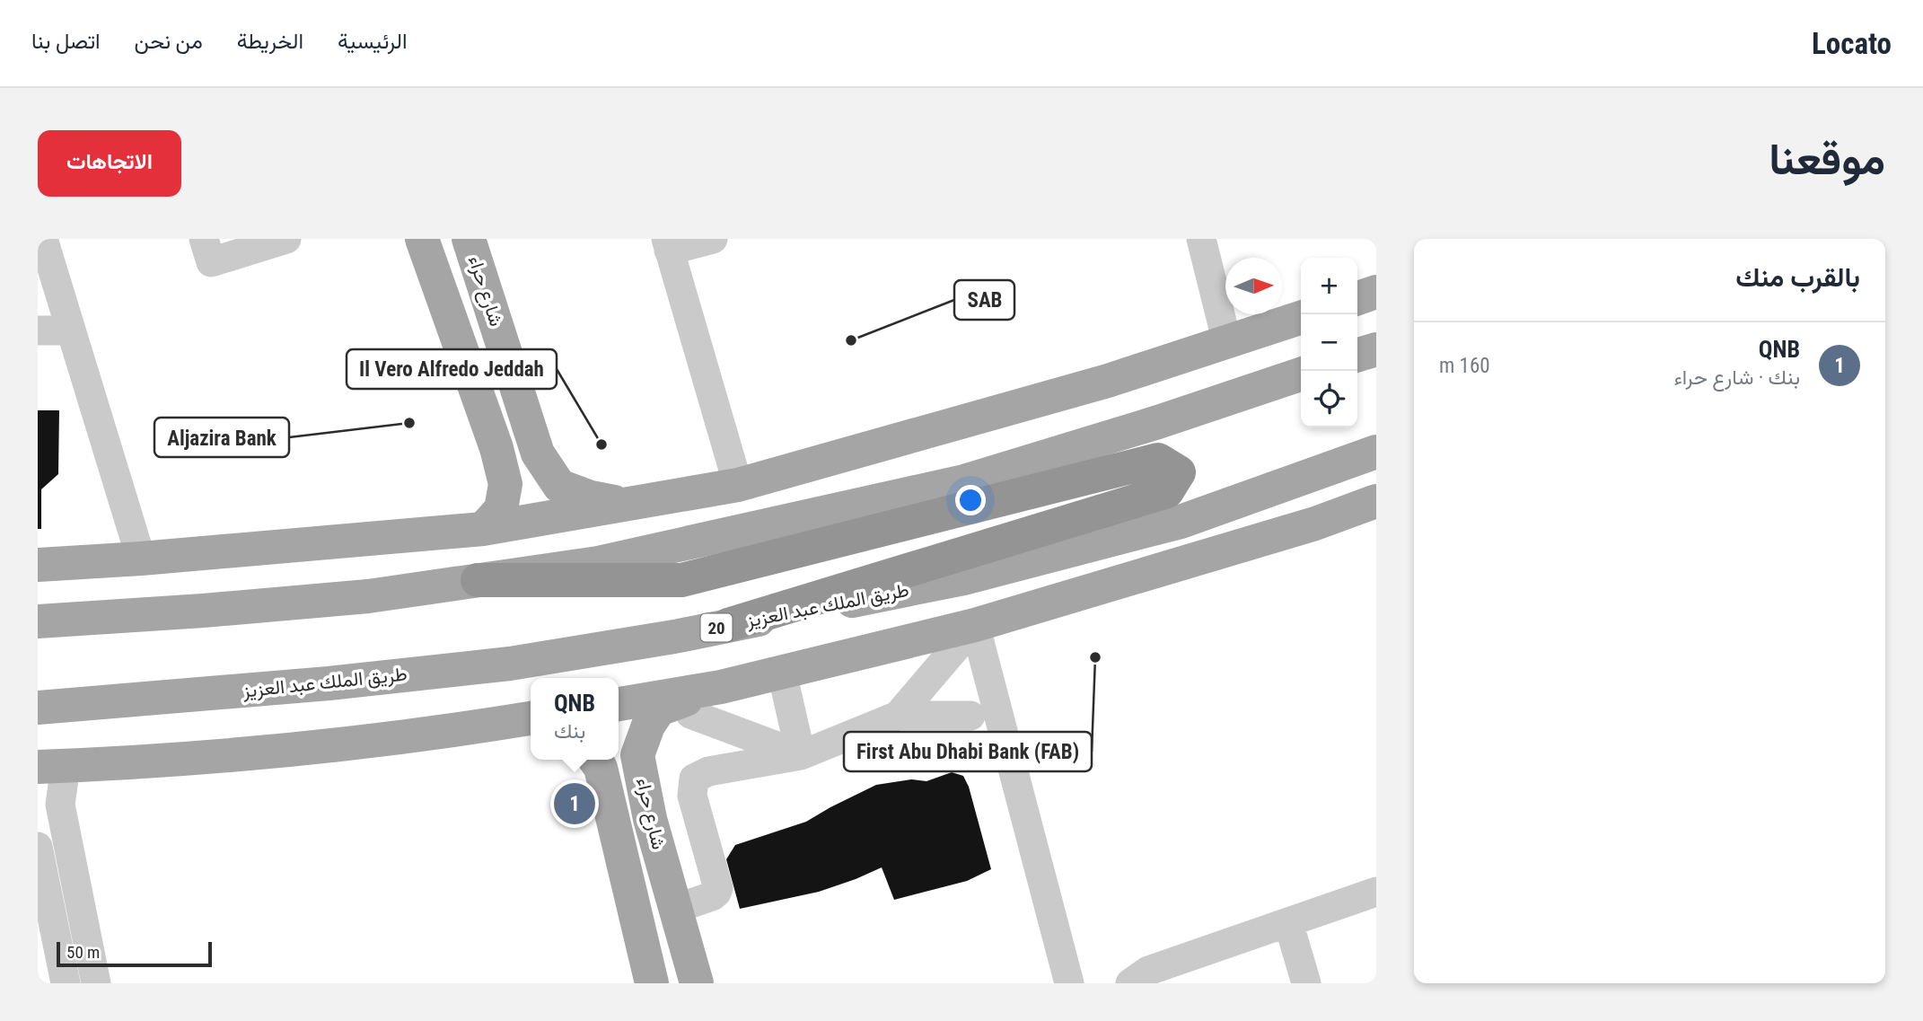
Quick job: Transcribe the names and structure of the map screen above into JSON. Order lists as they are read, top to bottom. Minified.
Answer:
{"streets":{"main road":["شارع حراء","طريق الملك عبد العزيز","20"]},"places":["SAB","Aljazira Bank","Il Vero Alfredo Jeddah","First Abu Dhabi Bank (FAB)"],"scale_bar":"50 m","north":"right","page":{"header":"Locato","nav":["الرئيسية","الخريطة","من نحن","اتصل بنا"],"title":"موقعنا","buttons":"الاتجاهات","heading":"بالقرب منك","map_buttons":["+","−"],"list":[{"mark":"1","name":"QNB","note":"بنك · شارع حراء","value":"160 m"}],"popup":["QNB","بنك"],"pins":"1","scale":"50 m"}}
